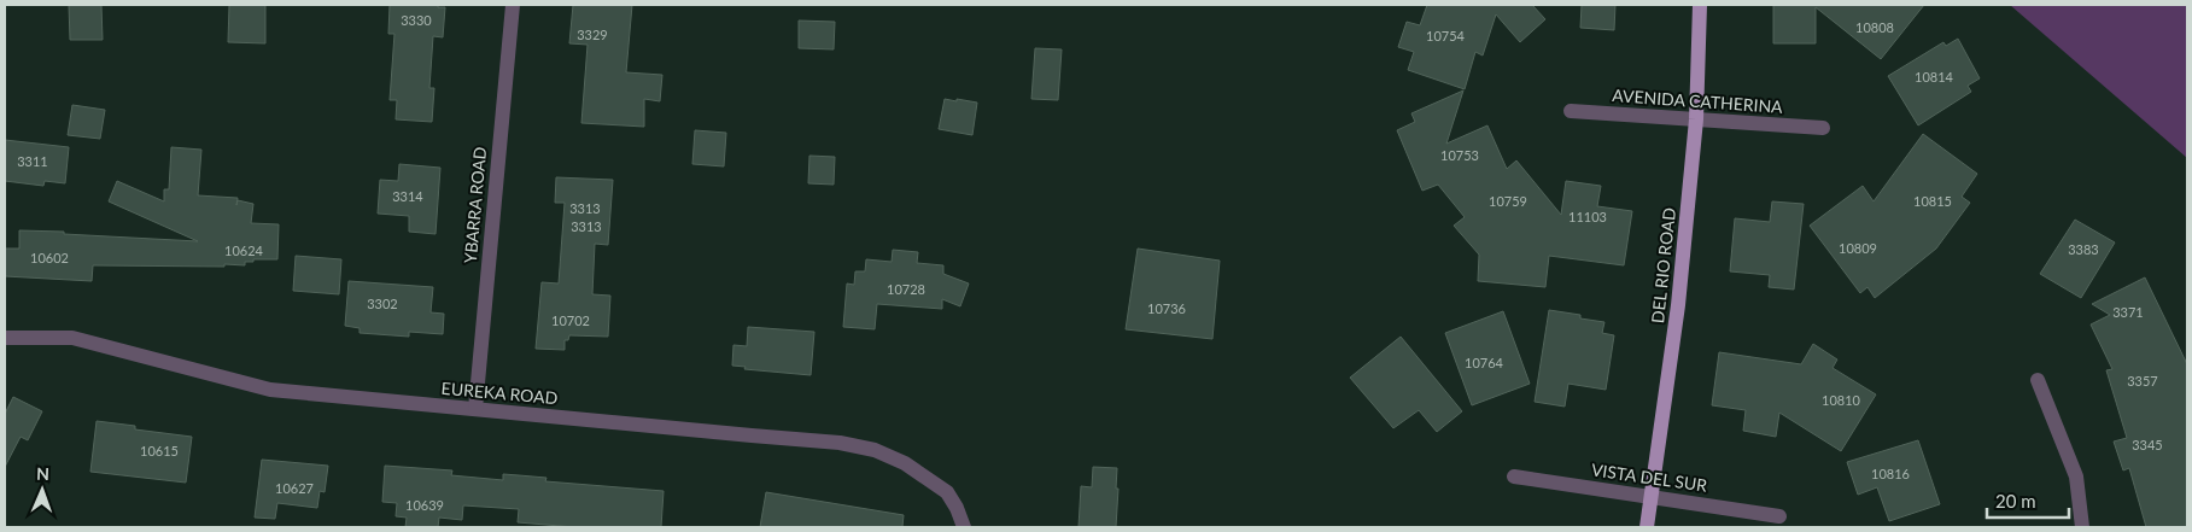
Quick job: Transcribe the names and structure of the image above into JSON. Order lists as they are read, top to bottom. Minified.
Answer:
{"streets":{"main road":["DEL RIO ROAD"],"street":["AVENIDA CATHERINA","YBARRA ROAD","EUREKA ROAD","VISTA DEL SUR"]},"crossings":[["AVENIDA CATHERINA","DEL RIO ROAD"],["YBARRA ROAD","EUREKA ROAD"],["DEL RIO ROAD","VISTA DEL SUR"]],"house_numbers":["3330","10808","3329","10754","10814","10753","3311","3314","10759","10815","3313","11103","3313","10809","3383","10624","10602","10728","3302","10736","3371","10702","10764","3357","10810","3345","10615","10816","10627","10639"],"scale_bar":"20 m","north":"top"}
